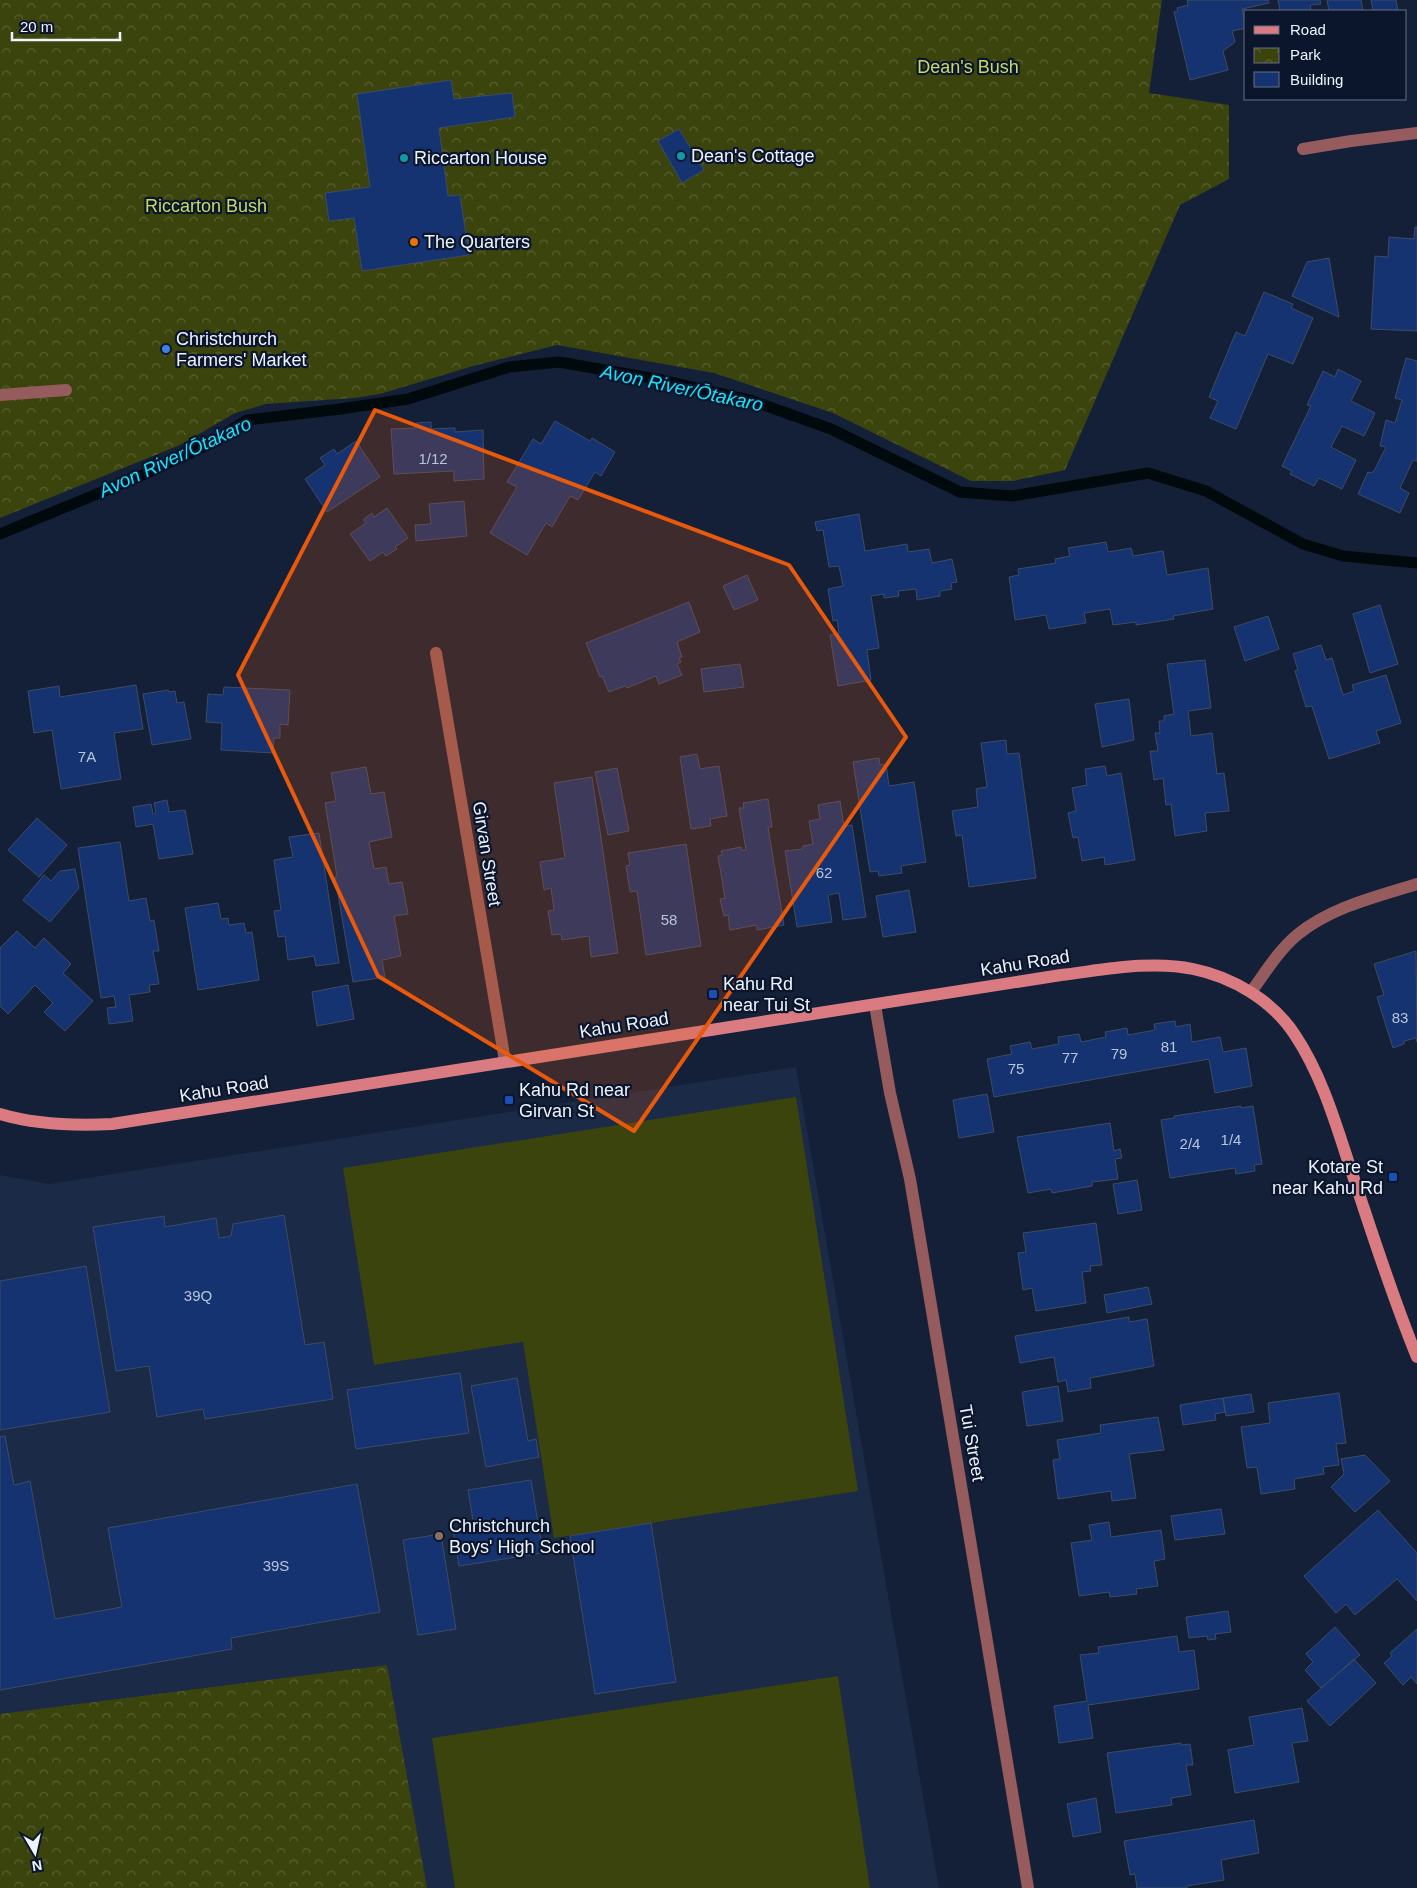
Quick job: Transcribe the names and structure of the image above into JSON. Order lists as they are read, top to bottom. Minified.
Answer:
{"streets":{"main road":["Kahu Road"],"street":["Girvan Street","Tui Street"]},"crossings":[["Girvan Street","Kahu Road"],["Kahu Road","Tui Street"]],"water":["Avon River/Ōtakaro"],"parks":["Dean's Bush","Riccarton Bush"],"places":{"other":["Dean's Cottage","Riccarton House","The Quarters","Christchurch Farmers' Market","Christchurch Boys' High School"],"transit":["Kahu Rd near Tui St","Kahu Rd near Girvan St","Kotare St near Kahu Rd"]},"house_numbers":["1/12","7A","62","58","83","81","79","77","75","1/4","2/4","39Q","39S"],"legend":["Road","Park","Building"],"scale_bar":"20 m","north":"bottom"}
